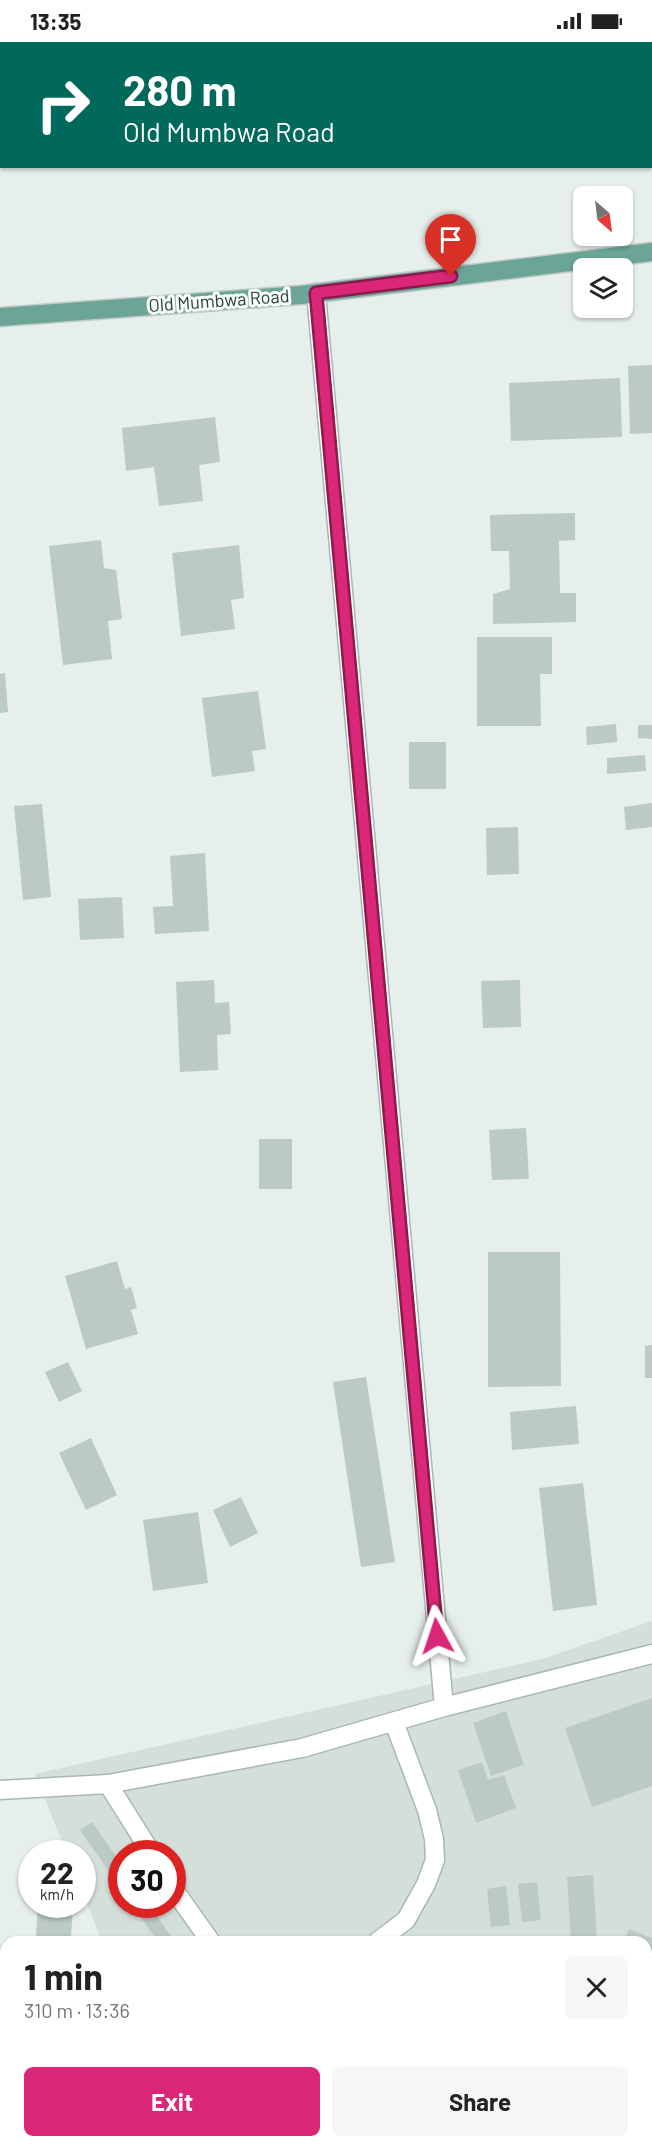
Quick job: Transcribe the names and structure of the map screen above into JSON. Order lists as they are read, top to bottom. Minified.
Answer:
{"streets":{"main road":["Old Mumbwa Road"]},"north":"bottom right","page":{"status":"13:35","turn":["280 m","Old Mumbwa Road"],"speed":"22 km/h","limit":"30","heading":["1 min","310 m · 13:36"],"buttons":["Exit","Share"]}}
